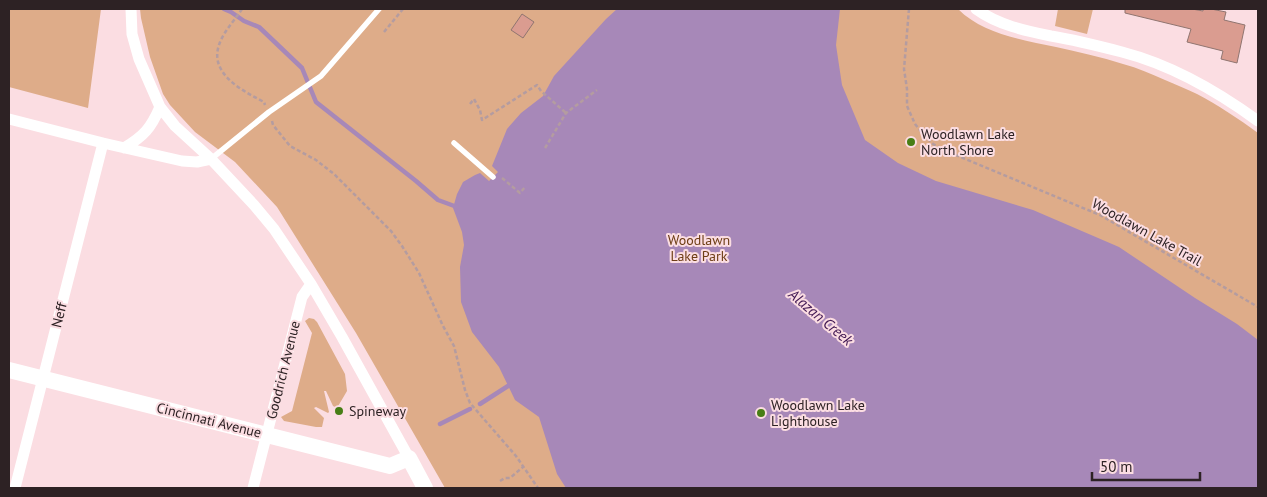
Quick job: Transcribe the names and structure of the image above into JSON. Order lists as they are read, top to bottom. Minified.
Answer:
{"streets":{"street":["Neff","Goodrich Avenue","Cincinnati Avenue"],"path":["Woodlawn Lake Trail"]},"crossings":[["Neff","Cincinnati Avenue"],["Goodrich Avenue","Cincinnati Avenue"]],"water":["Alazan Creek"],"parks":["Woodlawn Lake Park"],"places":["Woodlawn Lake North Shore","Spineway","Woodlawn Lake Lighthouse"],"scale_bar":"50 m"}
